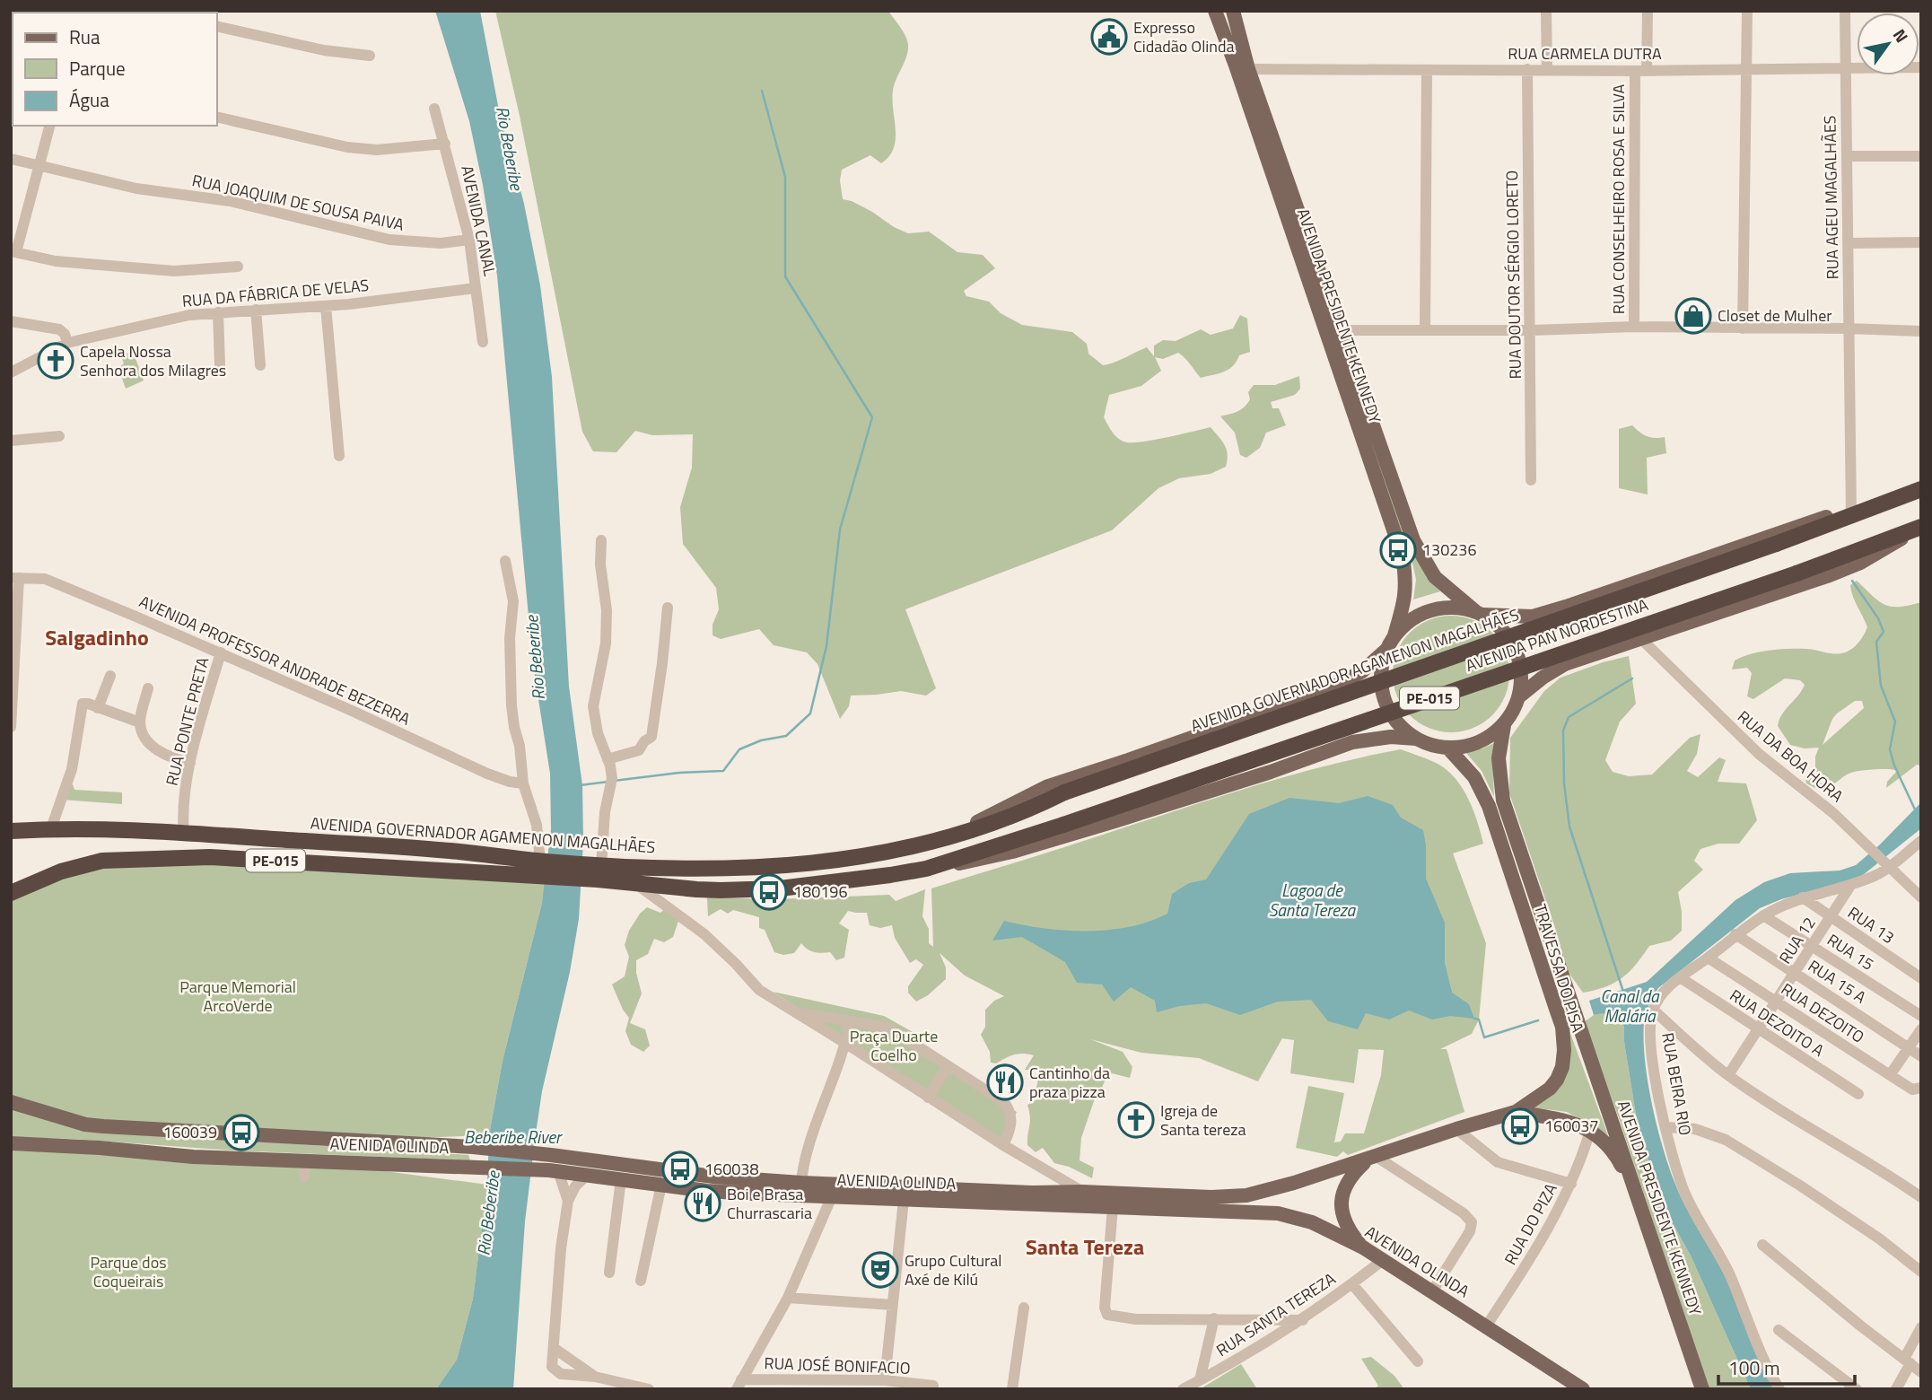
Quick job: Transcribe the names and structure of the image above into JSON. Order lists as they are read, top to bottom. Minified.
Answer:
{"streets":{"highway":["AVENIDA PAN NORDESTINA","AVENIDA GOVERNADOR AGAMENON MAGALHÃES","PE-015"],"main road":["AVENIDA PRESIDENTE KENNEDY","TRAVESSA DO PISA","AVENIDA OLINDA"],"street":["RUA CARMELA DUTRA","RUA AGEU MAGALHÃES","RUA CONSELHEIRO ROSA E SILVA","RUA JOAQUIM DE SOUSA PAIVA","AVENIDA CANAL","RUA DOUTOR SÉRGIO LORETO","RUA DA FÁBRICA DE VELAS","AVENIDA PROFESSOR ANDRADE BEZERRA","RUA PONTE PRETA","RUA DA BOA HORA","RUA 13","RUA 12","RUA 15","RUA 15 A","RUA DEZOITO","RUA DEZOITO A","RUA BEIRA RIO","RUA DO PIZA","RUA SANTA TEREZA","RUA JOSÉ BONIFACIO"]},"crossings":[["RUA CARMELA DUTRA","RUA AGEU MAGALHÃES"],["RUA CARMELA DUTRA","RUA CONSELHEIRO ROSA E SILVA"],["RUA CARMELA DUTRA","RUA DOUTOR SÉRGIO LORETO"],["RUA CARMELA DUTRA","AVENIDA PRESIDENTE KENNEDY"],["RUA AGEU MAGALHÃES","AVENIDA PAN NORDESTINA"],["RUA JOAQUIM DE SOUSA PAIVA","AVENIDA CANAL"],["AVENIDA CANAL","RUA DA FÁBRICA DE VELAS"],["AVENIDA PRESIDENTE KENNEDY","AVENIDA PAN NORDESTINA"],["AVENIDA PRESIDENTE KENNEDY","AVENIDA GOVERNADOR AGAMENON MAGALHÃES"],["AVENIDA PRESIDENTE KENNEDY","TRAVESSA DO PISA"],["AVENIDA PAN NORDESTINA","AVENIDA GOVERNADOR AGAMENON MAGALHÃES"],["AVENIDA PAN NORDESTINA","RUA DA BOA HORA"],["AVENIDA PAN NORDESTINA","TRAVESSA DO PISA"],["AVENIDA PROFESSOR ANDRADE BEZERRA","RUA PONTE PRETA"],["AVENIDA GOVERNADOR AGAMENON MAGALHÃES","RUA PONTE PRETA"],["AVENIDA GOVERNADOR AGAMENON MAGALHÃES","TRAVESSA DO PISA"],["RUA 13","RUA 12"],["RUA 12","RUA 15"],["RUA 12","RUA 15 A"],["RUA 12","RUA DEZOITO"],["RUA 12","RUA DEZOITO A"],["TRAVESSA DO PISA","AVENIDA OLINDA"],["AVENIDA OLINDA","RUA DO PIZA"],["AVENIDA OLINDA","RUA SANTA TEREZA"]],"districts":["Salgadinho","Santa Tereza"],"water":["Rio Beberibe","Lagoa de Santa Tereza","Canal da Malária","Beberibe River"],"parks":["Parque Memorial ArcoVerde","Praça Duarte Coelho","Parque dos Coqueirais"],"places":{"public building":["Expresso Cidadão Olinda"],"shop":["Closet de Mulher"],"church":["Capela Nossa Senhora dos Milagres","Igreja de Santa tereza"],"bus stop":["130236","180196","160037","160039","160038"],"restaurant":["Cantinho da praza pizza","Boi e Brasa Churrascaria"],"theatre":["Grupo Cultural Axé de Kilú"]},"legend":["Rua","Parque","Água"],"scale_bar":"100 m","north":"top right"}
